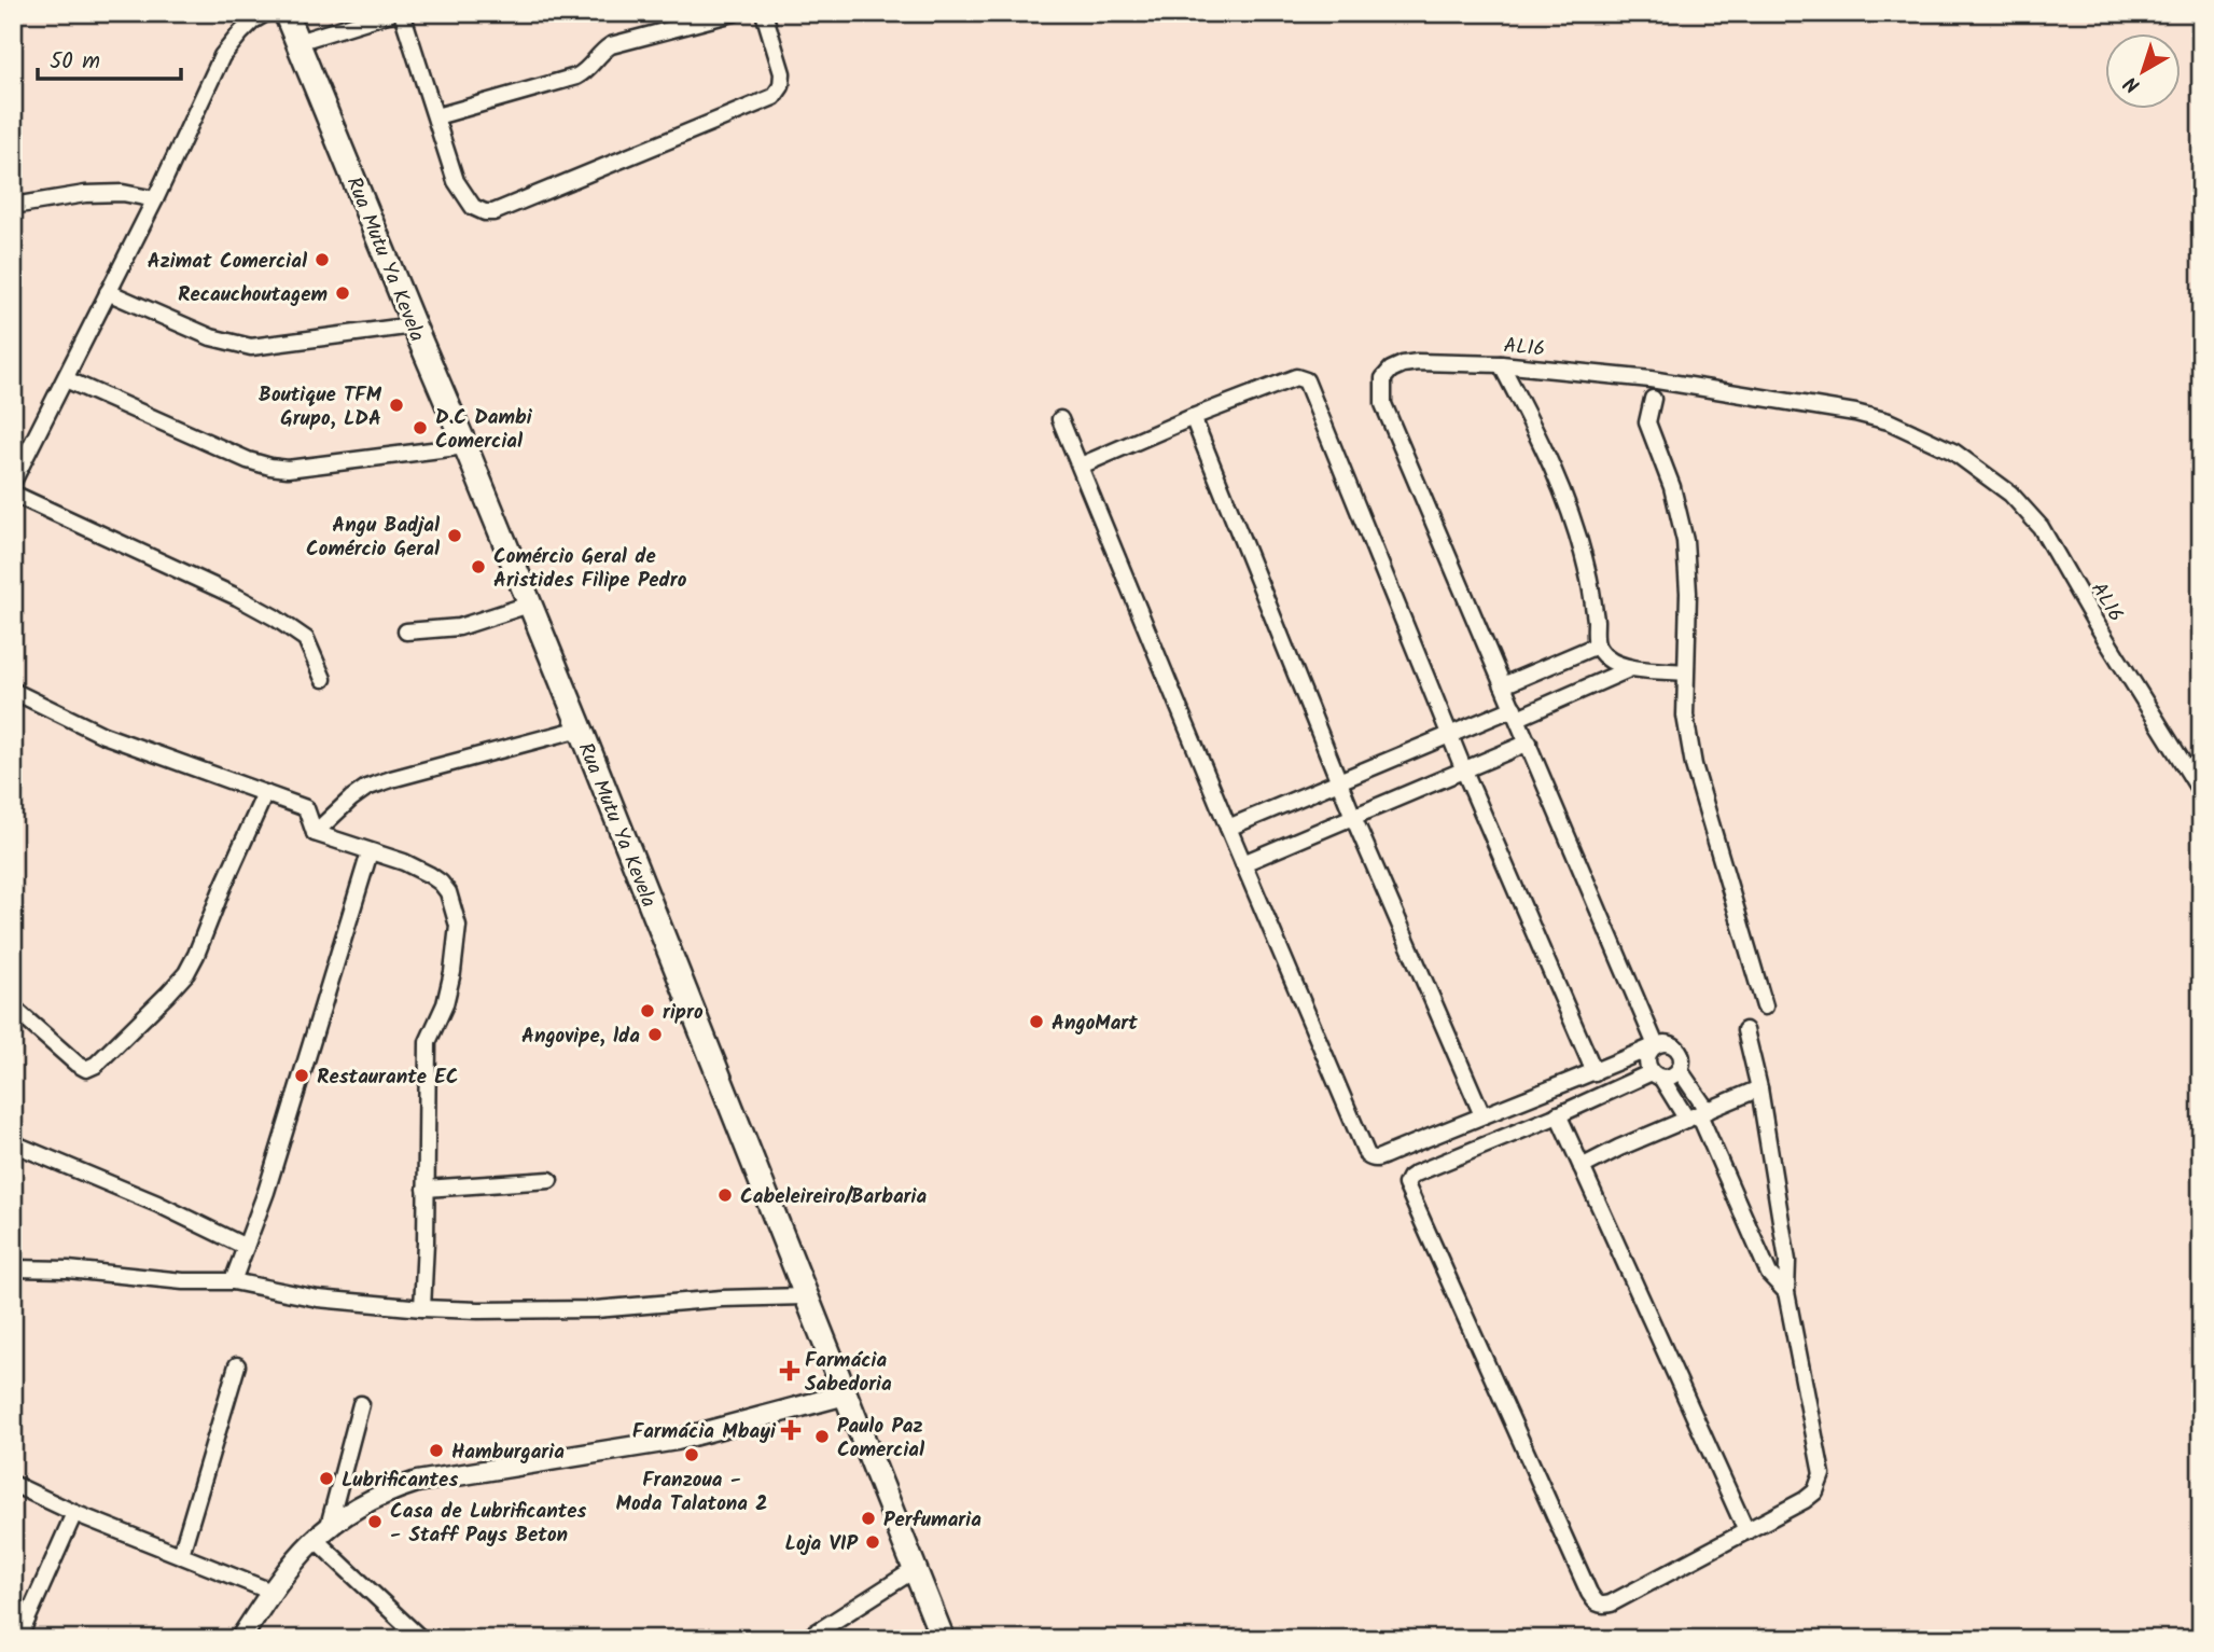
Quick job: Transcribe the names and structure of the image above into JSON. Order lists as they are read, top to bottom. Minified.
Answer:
{"streets":{"main road":["Rua Mutu Ya Kevela"],"street":["AL16"]},"places":{"other":["Azimat Comercial","Recauchoutagem","Boutique TFM Grupo, LDA","D.C Dambi Comercial","Angu Badjal Comércio Geral","Comércio Geral de Aristides Filipe Pedro","ripro","AngoMart","Angovipe, lda","Restaurante EC","Cabeleireiro/Barbaria","Paulo Paz Comercial","Hamburgaria","Franzoua - Moda Talatona 2","Lubrificantes","Perfumaria","Casa de Lubrificantes - Staff Pays Beton","Loja VIP"],"health":["Farmácia Sabedoria","Farmácia Mbayi"]},"scale_bar":"50 m","north":"bottom left"}
